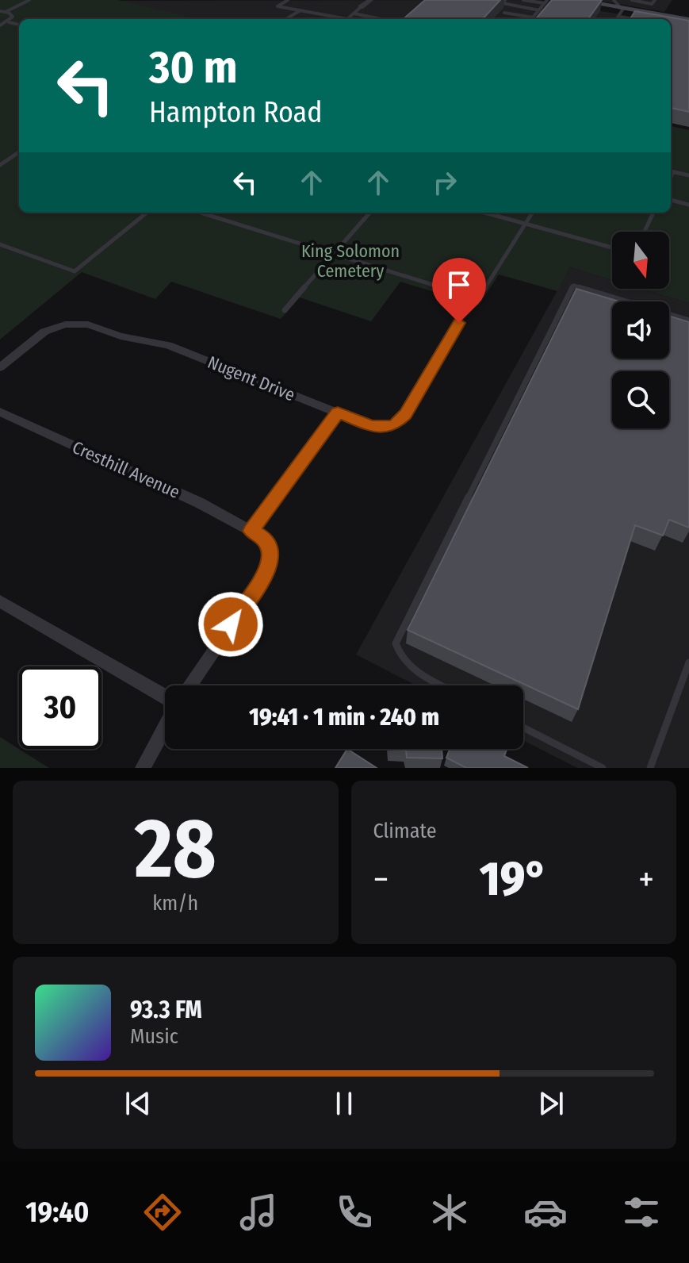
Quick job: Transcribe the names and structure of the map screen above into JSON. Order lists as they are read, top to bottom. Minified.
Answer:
{"streets":{"street":["Nugent Drive","Cresthill Avenue"]},"parks":["King Solomon Cemetery"],"north":"bottom","page":{"turn":["30 m","Hampton Road"],"limit":"30","trip":"19:41 · 1 min · 240 m","tile":[["28","km/h"],"Climate"],"heat":["−","19°","+"],"song":["93.3 FM","Music"],"tabs":"19:40"}}
